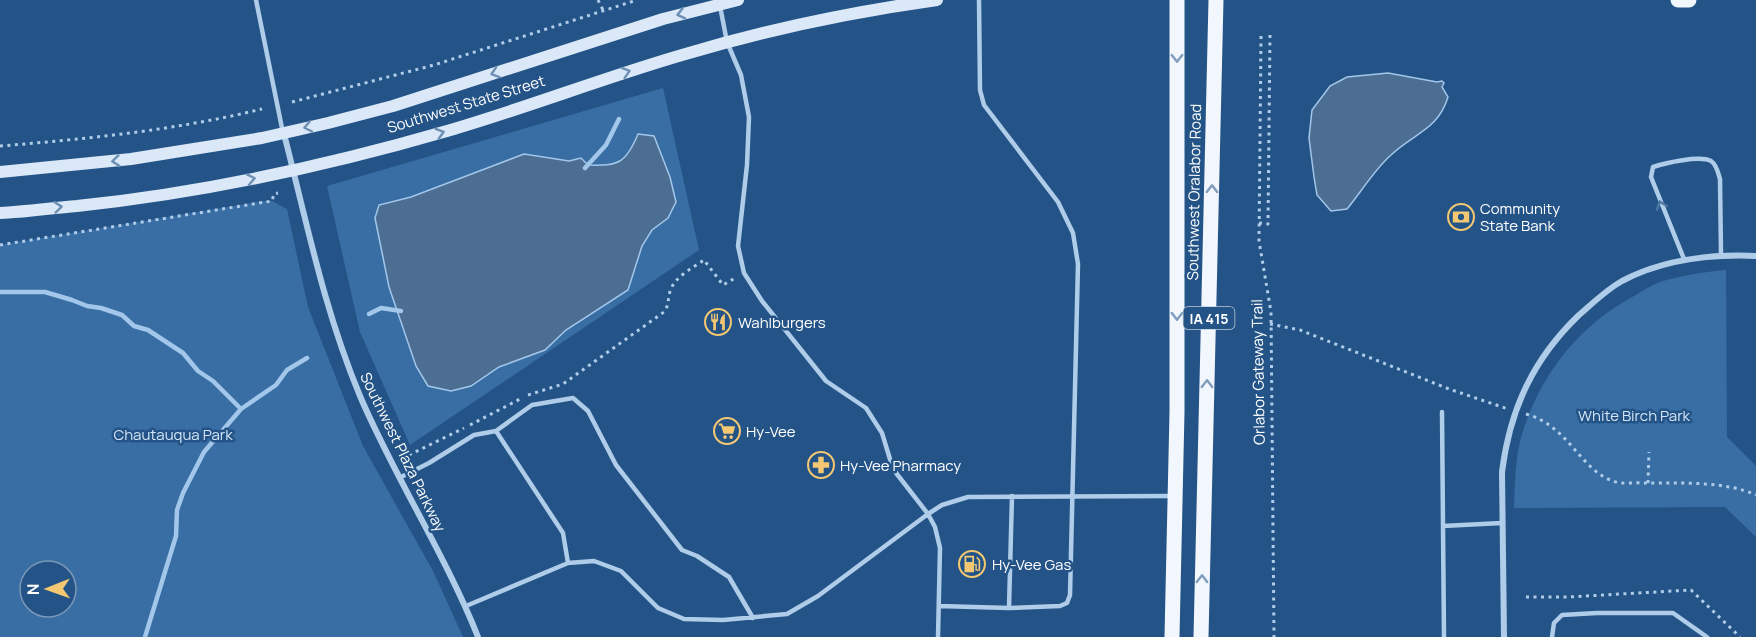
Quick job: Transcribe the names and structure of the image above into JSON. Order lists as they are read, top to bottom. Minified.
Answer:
{"streets":{"main road":["Southwest State Street","Southwest Oralabor Road","IA 415"],"street":["Southwest Plaza Parkway"],"path":["Orlabor Gateway Trail"]},"crossings":[["Southwest State Street","Southwest Plaza Parkway"]],"parks":["White Birch Park","Chautauqua Park"],"places":{"bank":["Community State Bank"],"restaurant":["Wahlburgers"],"supermarket":["Hy-Vee"],"pharmacy":["Hy-Vee Pharmacy"],"fuel station":["Hy-Vee Gas"]},"north":"left"}
